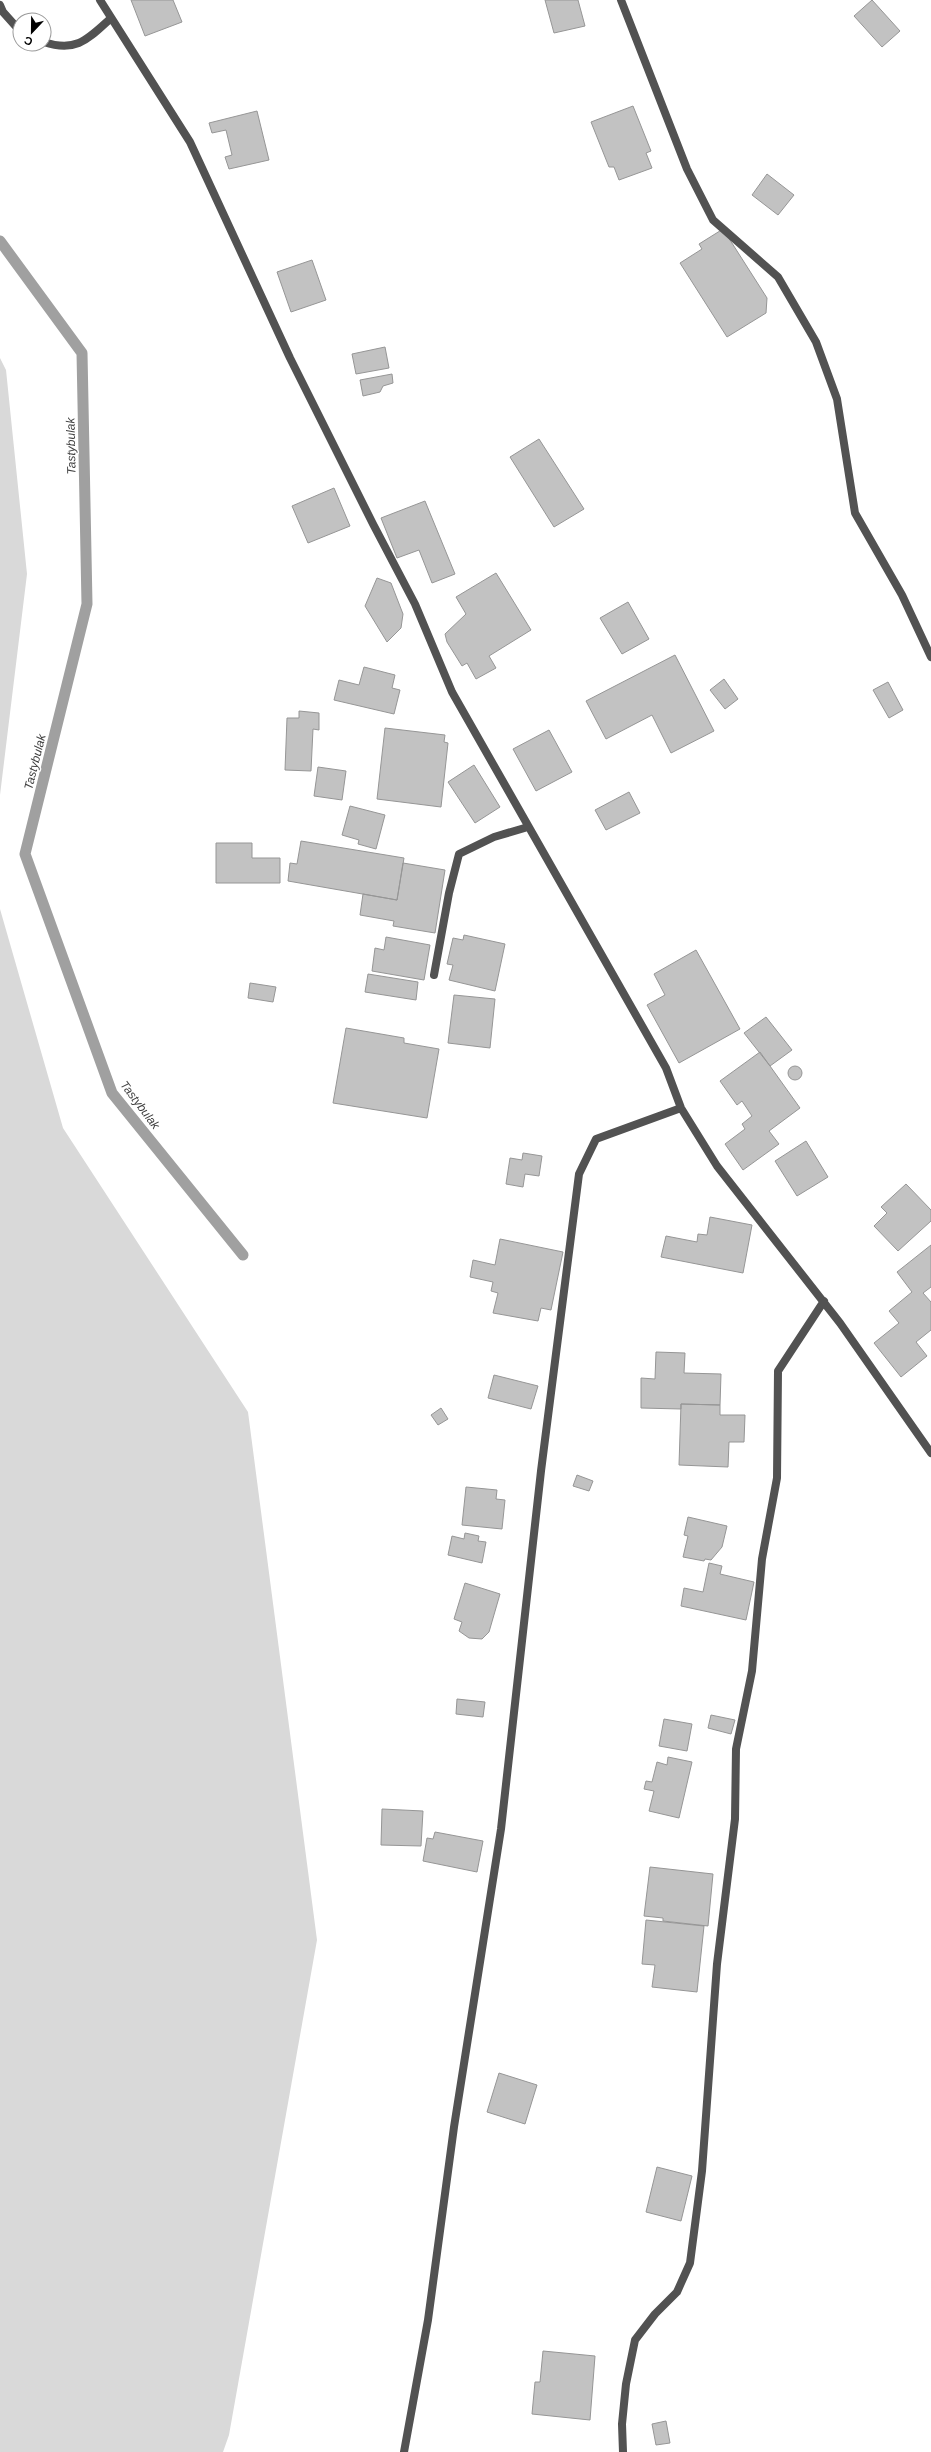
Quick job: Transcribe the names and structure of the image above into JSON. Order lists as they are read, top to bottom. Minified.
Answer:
{"water":["Tastybulak"],"north":"bottom"}
